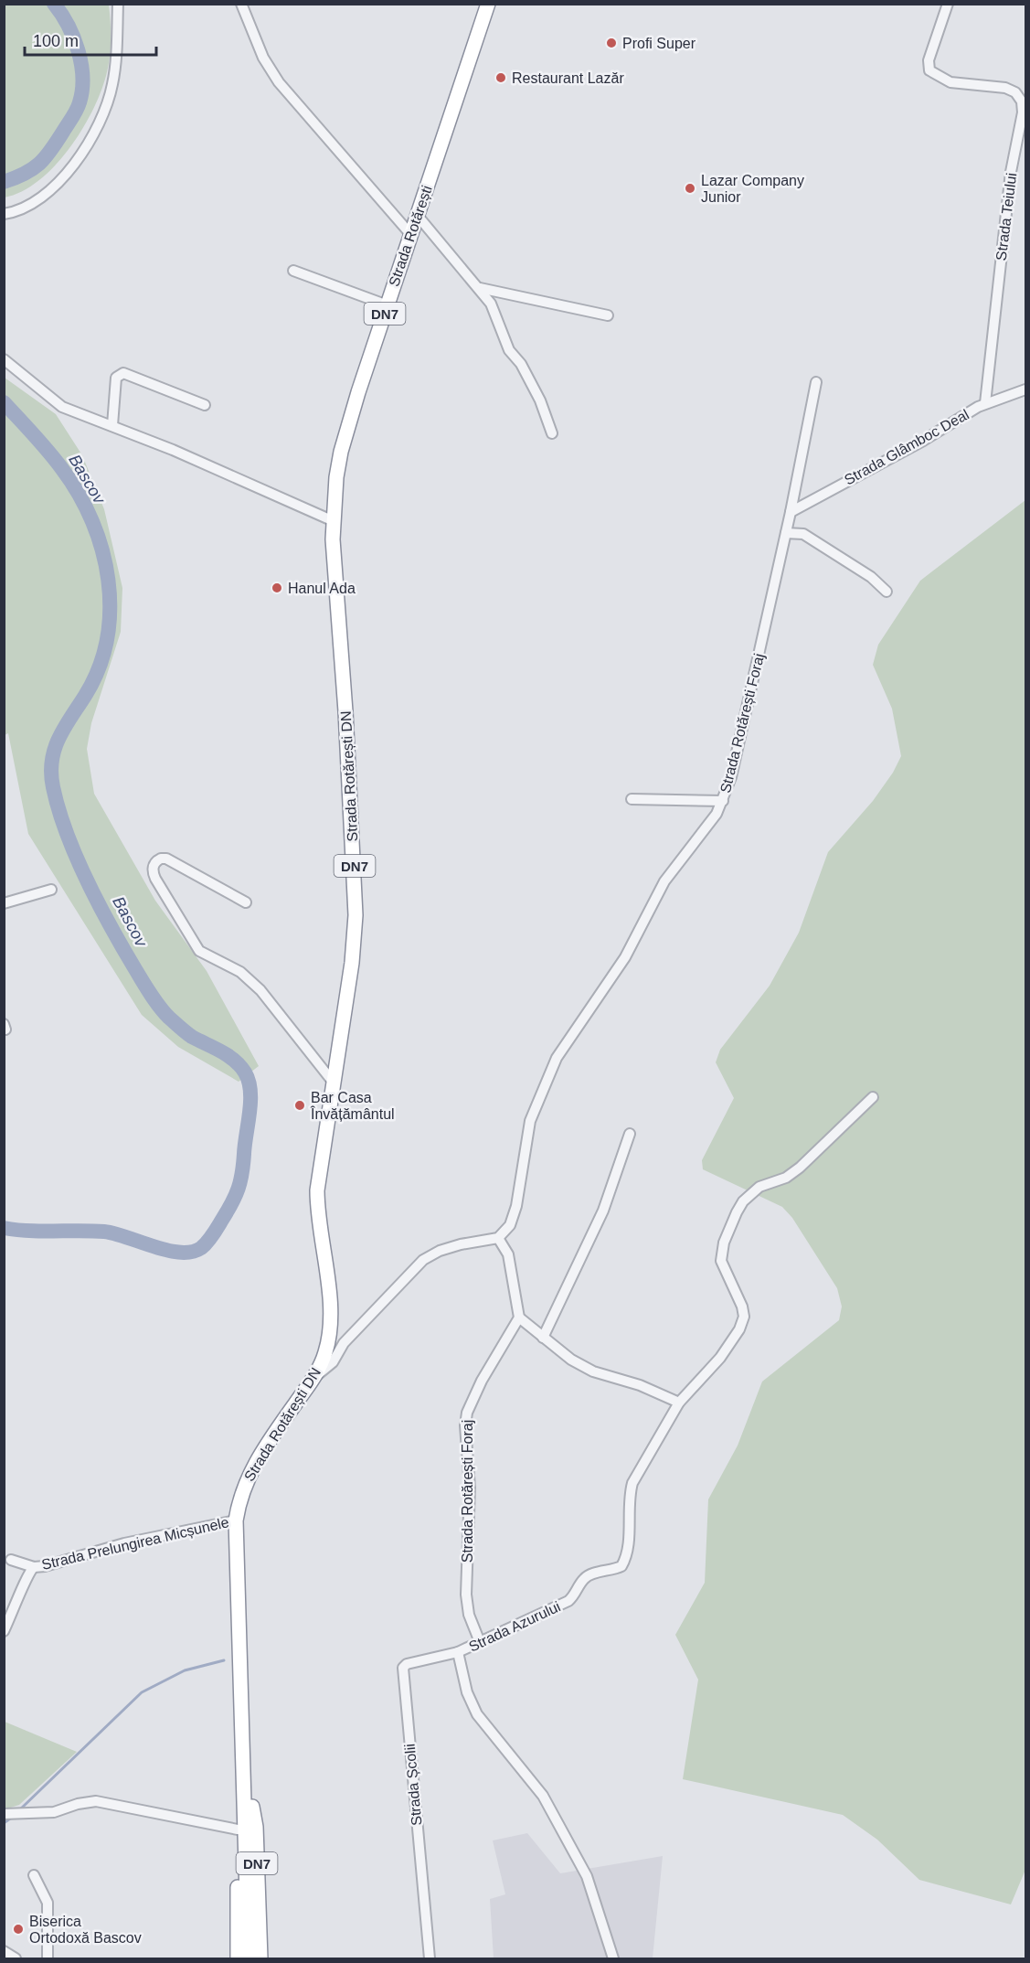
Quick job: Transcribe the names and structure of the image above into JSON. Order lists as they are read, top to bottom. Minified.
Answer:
{"streets":{"highway":["Strada Rotărești","DN7","Strada Rotărești DN"],"street":["Strada Teiului","Strada Glâmboc Deal","Strada Rotărești Foraj","Strada Prelungirea Micșunele","Strada Azurului","Strada Școlii"]},"crossings":[["Strada Teiului","Strada Glâmboc Deal"],["Strada Rotărești","Strada Rotărești DN"],["DN7","Strada Rotărești DN"],["Strada Glâmboc Deal","Strada Rotărești Foraj"],["Strada Rotărești Foraj","Strada Azurului"],["Strada Rotărești DN","Strada Prelungirea Micșunele"],["Strada Azurului","Strada Școlii"]],"water":["Bascov"],"places":["Profi Super","Restaurant Lazăr","Lazar Company Junior","Hanul Ada","Bar Casa Învățământul","Biserica Ortodoxă Bascov"],"scale_bar":"100 m"}
